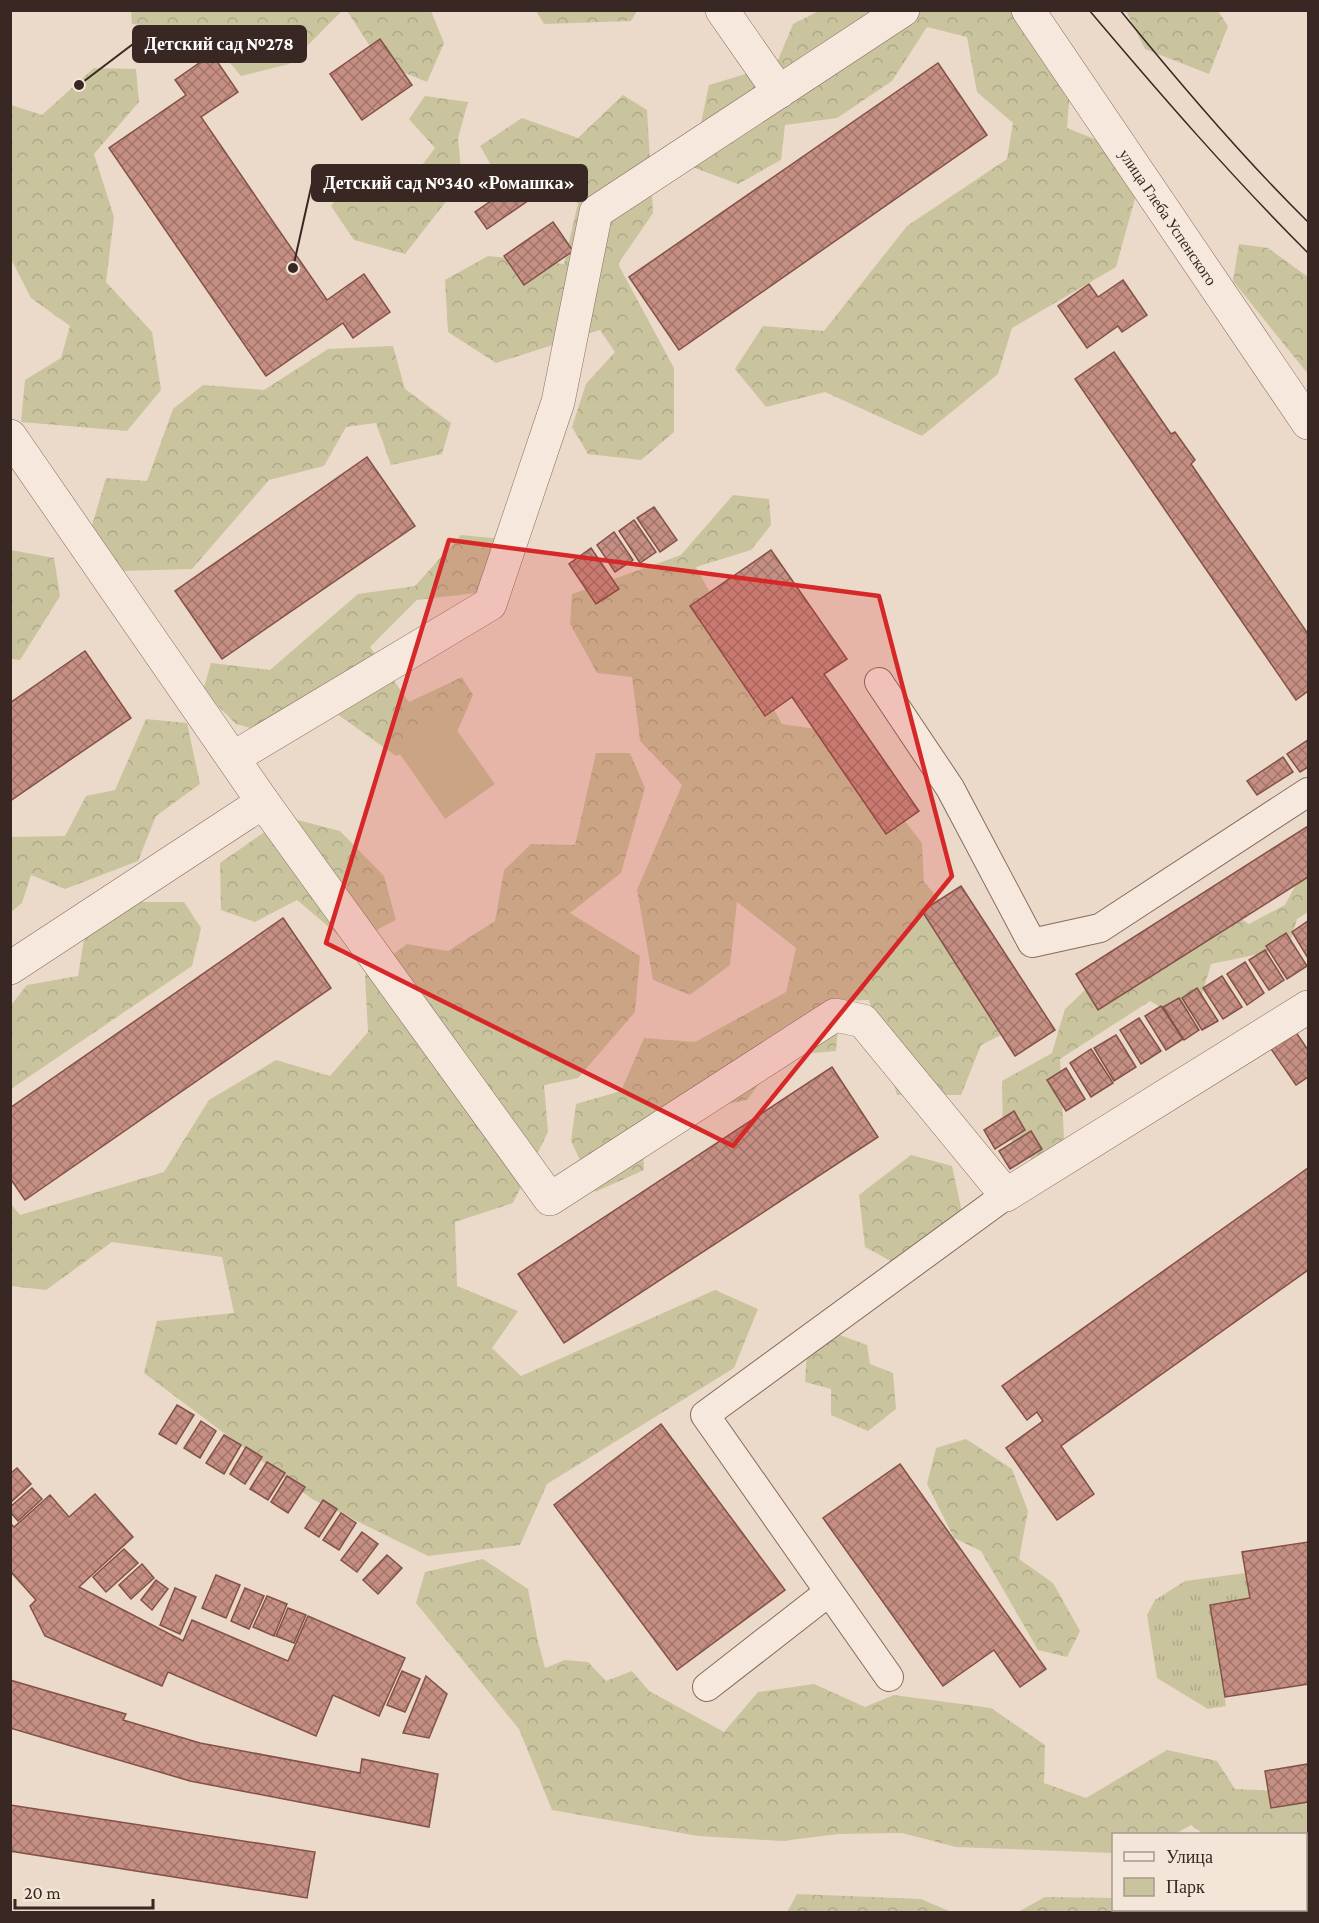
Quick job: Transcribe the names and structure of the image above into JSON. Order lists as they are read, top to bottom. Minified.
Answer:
{"streets":{"street":["улица Глеба Успенского"]},"places":["Детский сад №278","Детский сад №340 «Ромашка»"],"legend":["Улица","Парк"],"scale_bar":"20 m"}
